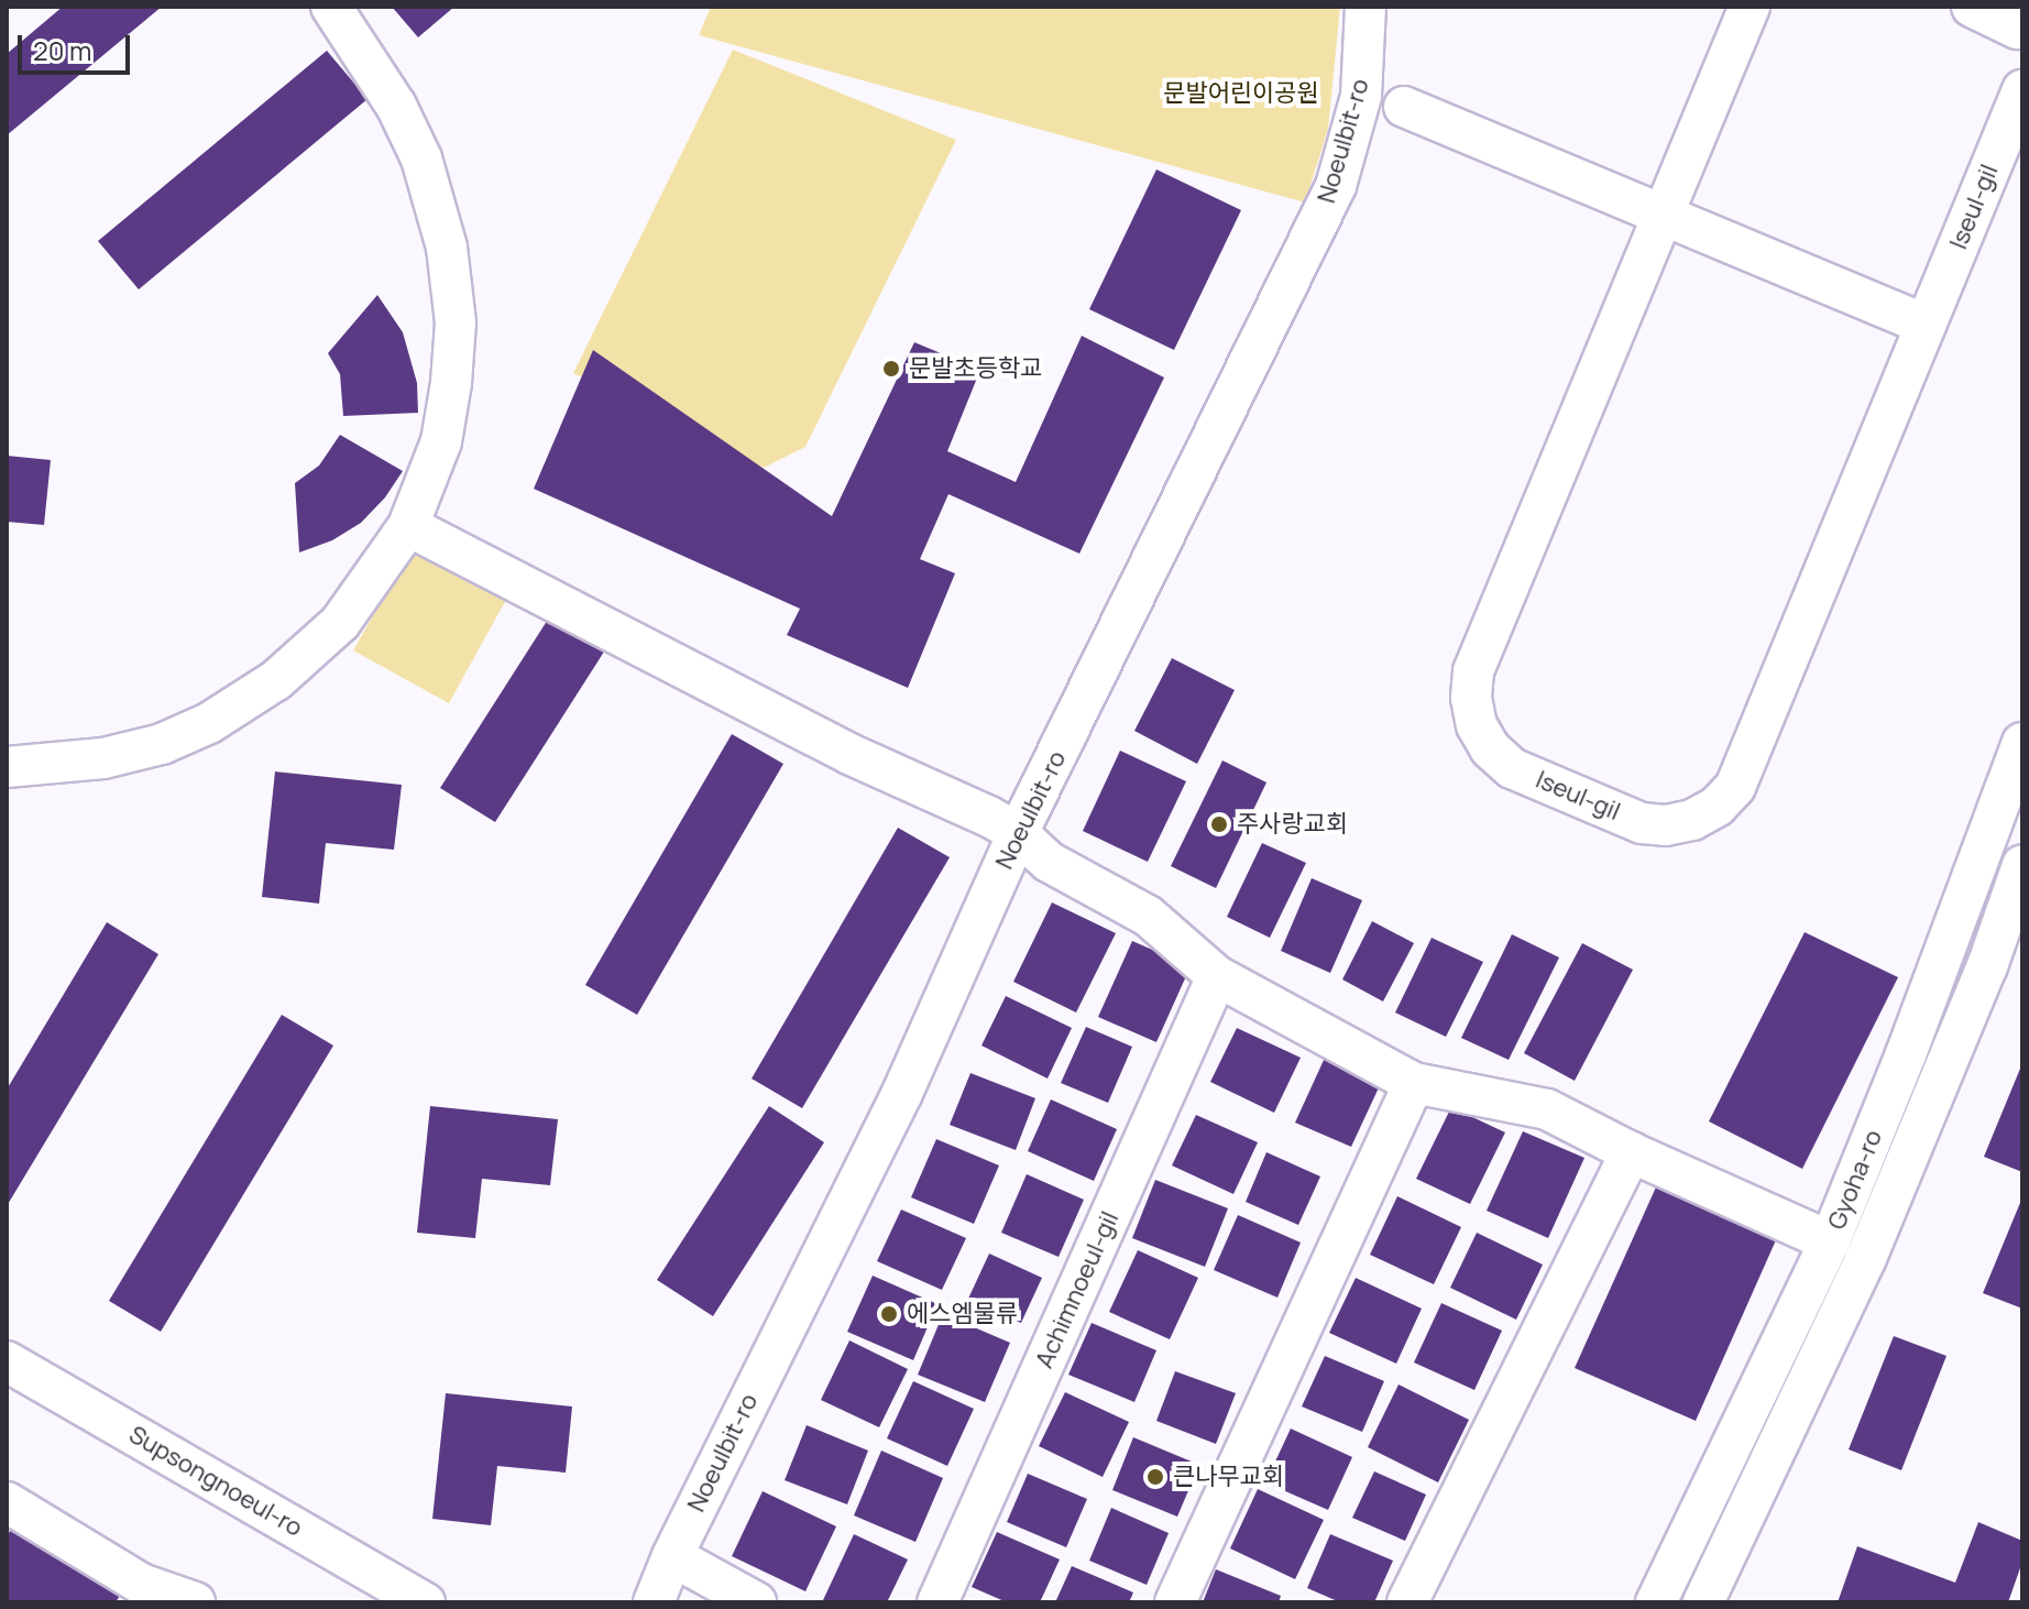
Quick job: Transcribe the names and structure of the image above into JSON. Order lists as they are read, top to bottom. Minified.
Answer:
{"streets":{"street":["Noeulbit-ro","Iseul-gil","Gyoha-ro","Achimnoeul-gil","Supsongnoeul-ro"]},"parks":["문발어린이공원"],"places":["문발초등학교","주사랑교회","에스엠물류","큰나무교회"],"scale_bar":"20 m"}
